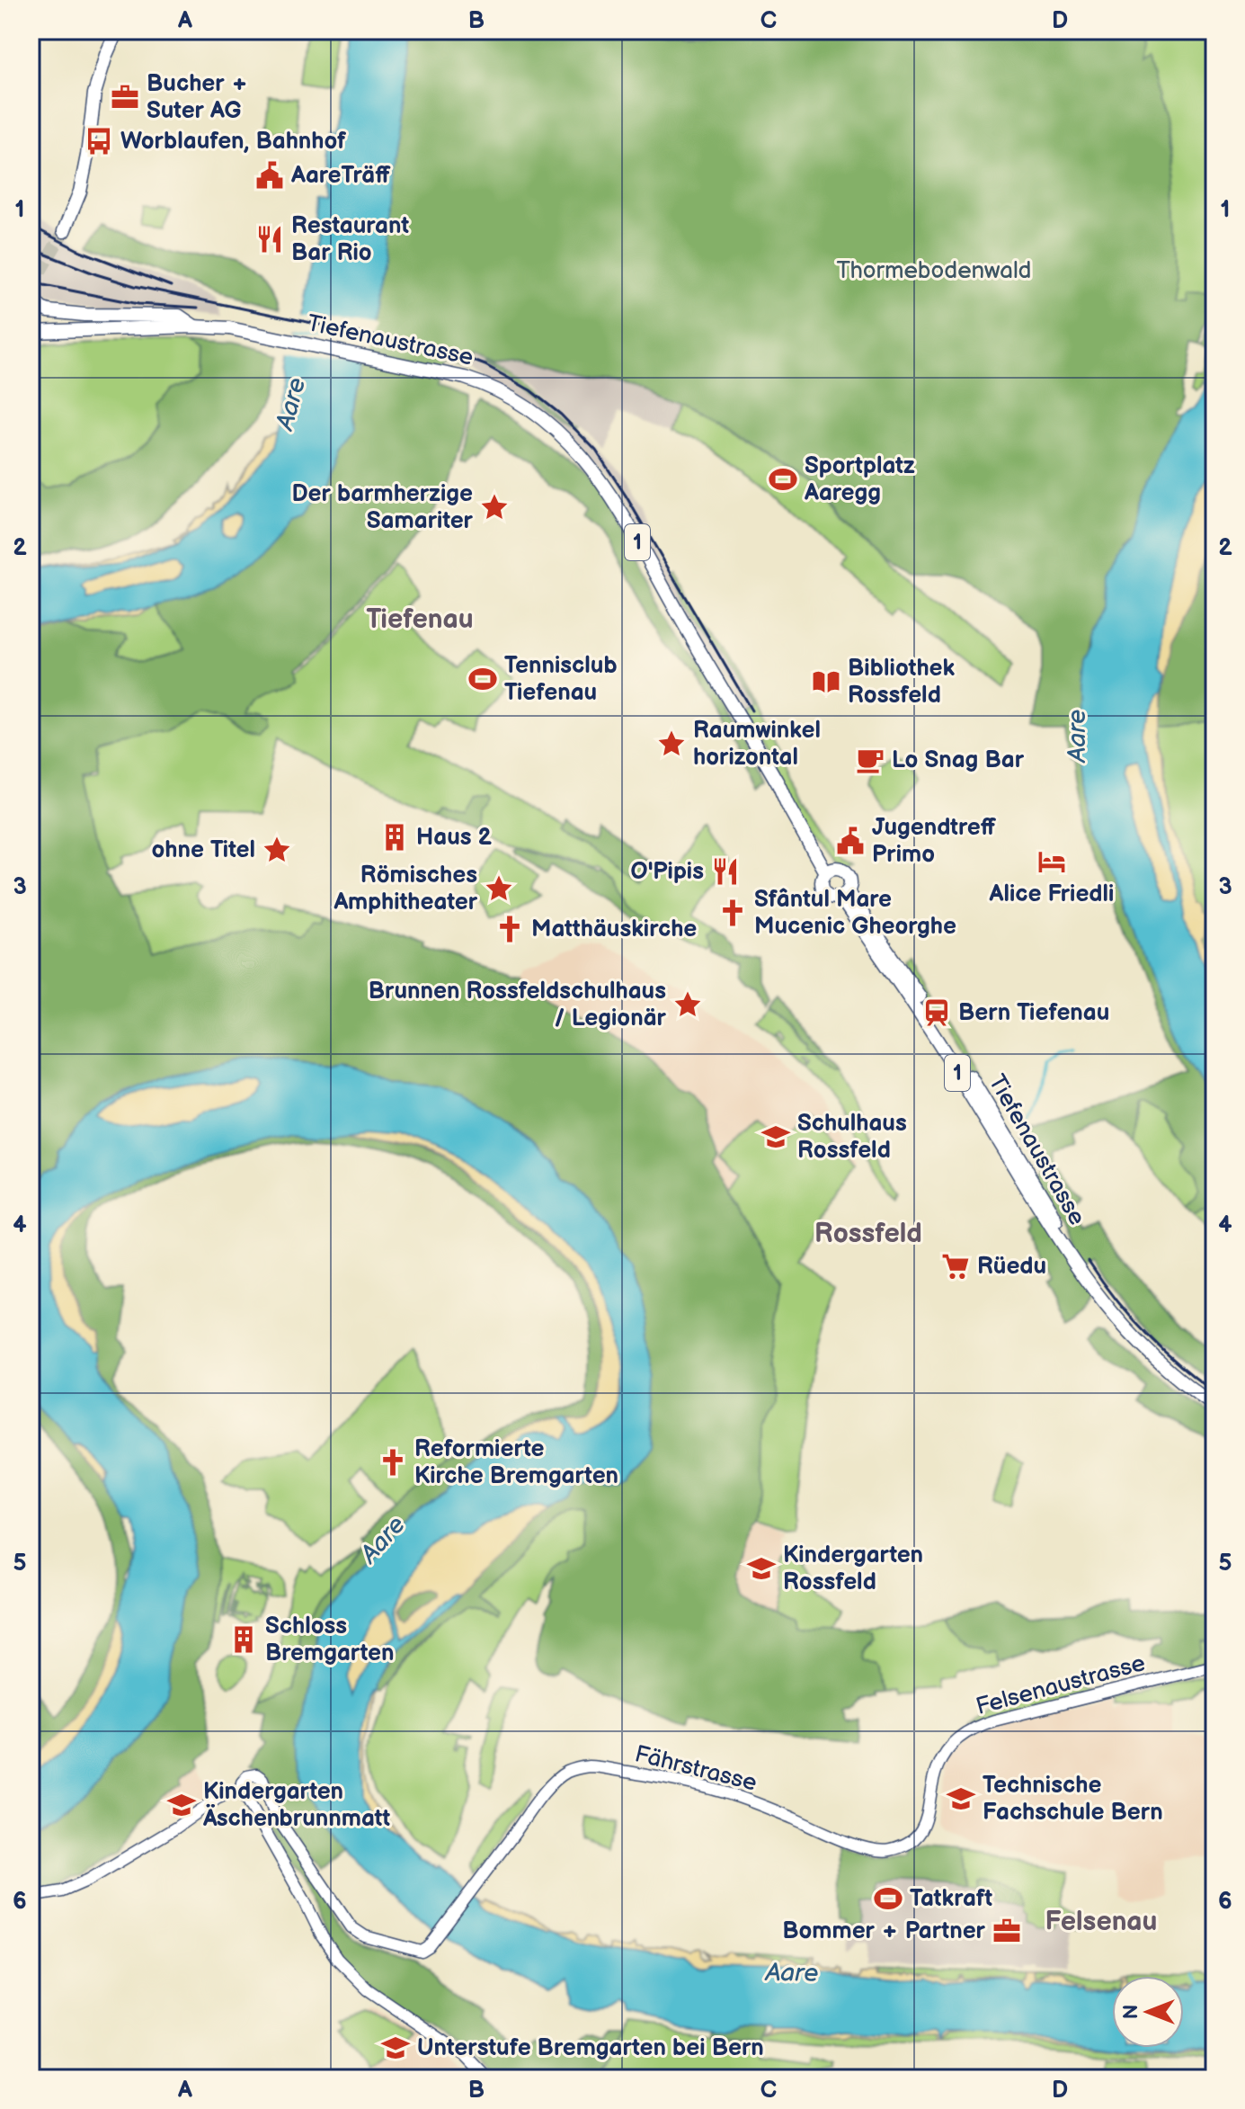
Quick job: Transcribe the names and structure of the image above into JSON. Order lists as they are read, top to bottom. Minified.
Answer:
{"streets":{"main road":["Tiefenaustrasse","1"],"street":["Felsenaustrasse","Fährstrasse"]},"crossings":[["Felsenaustrasse","Fährstrasse"]],"districts":["Tiefenau","Rossfeld","Felsenau"],"water":["Aare"],"parks":["Thormebodenwald"],"places":{"office":["Bucher + Suter AG","Bommer + Partner"],"bus stop":["Worblaufen, Bahnhof"],"public building":["AareTräff","Jugendtreff Primo"],"restaurant":["Restaurant Bar Rio","O'Pipis"],"sports":["Sportplatz Aaregg","Tennisclub Tiefenau","Tatkraft"],"place":["Der barmherzige Samariter","Raumwinkel horizontal","ohne Titel","Römisches Amphitheater","Brunnen Rossfeldschulhaus / Legionär"],"library":["Bibliothek Rossfeld"],"cafe":["Lo Snag Bar"],"building":["Haus 2","Schloss Bremgarten"],"hotel":["Alice Friedli"],"church":["Sfântul Mare Mucenic Gheorghe","Matthäuskirche","Reformierte Kirche Bremgarten"],"station":["Bern Tiefenau"],"school or university":["Schulhaus Rossfeld","Kindergarten Rossfeld","Technische Fachschule Bern","Kindergarten Äschenbrunnmatt","Unterstufe Bremgarten bei Bern"],"supermarket":["Rüedu"]},"north":"left","grid":{"columns":["A","B","C","D"],"rows":["1","2","3","4","5","6"]}}
